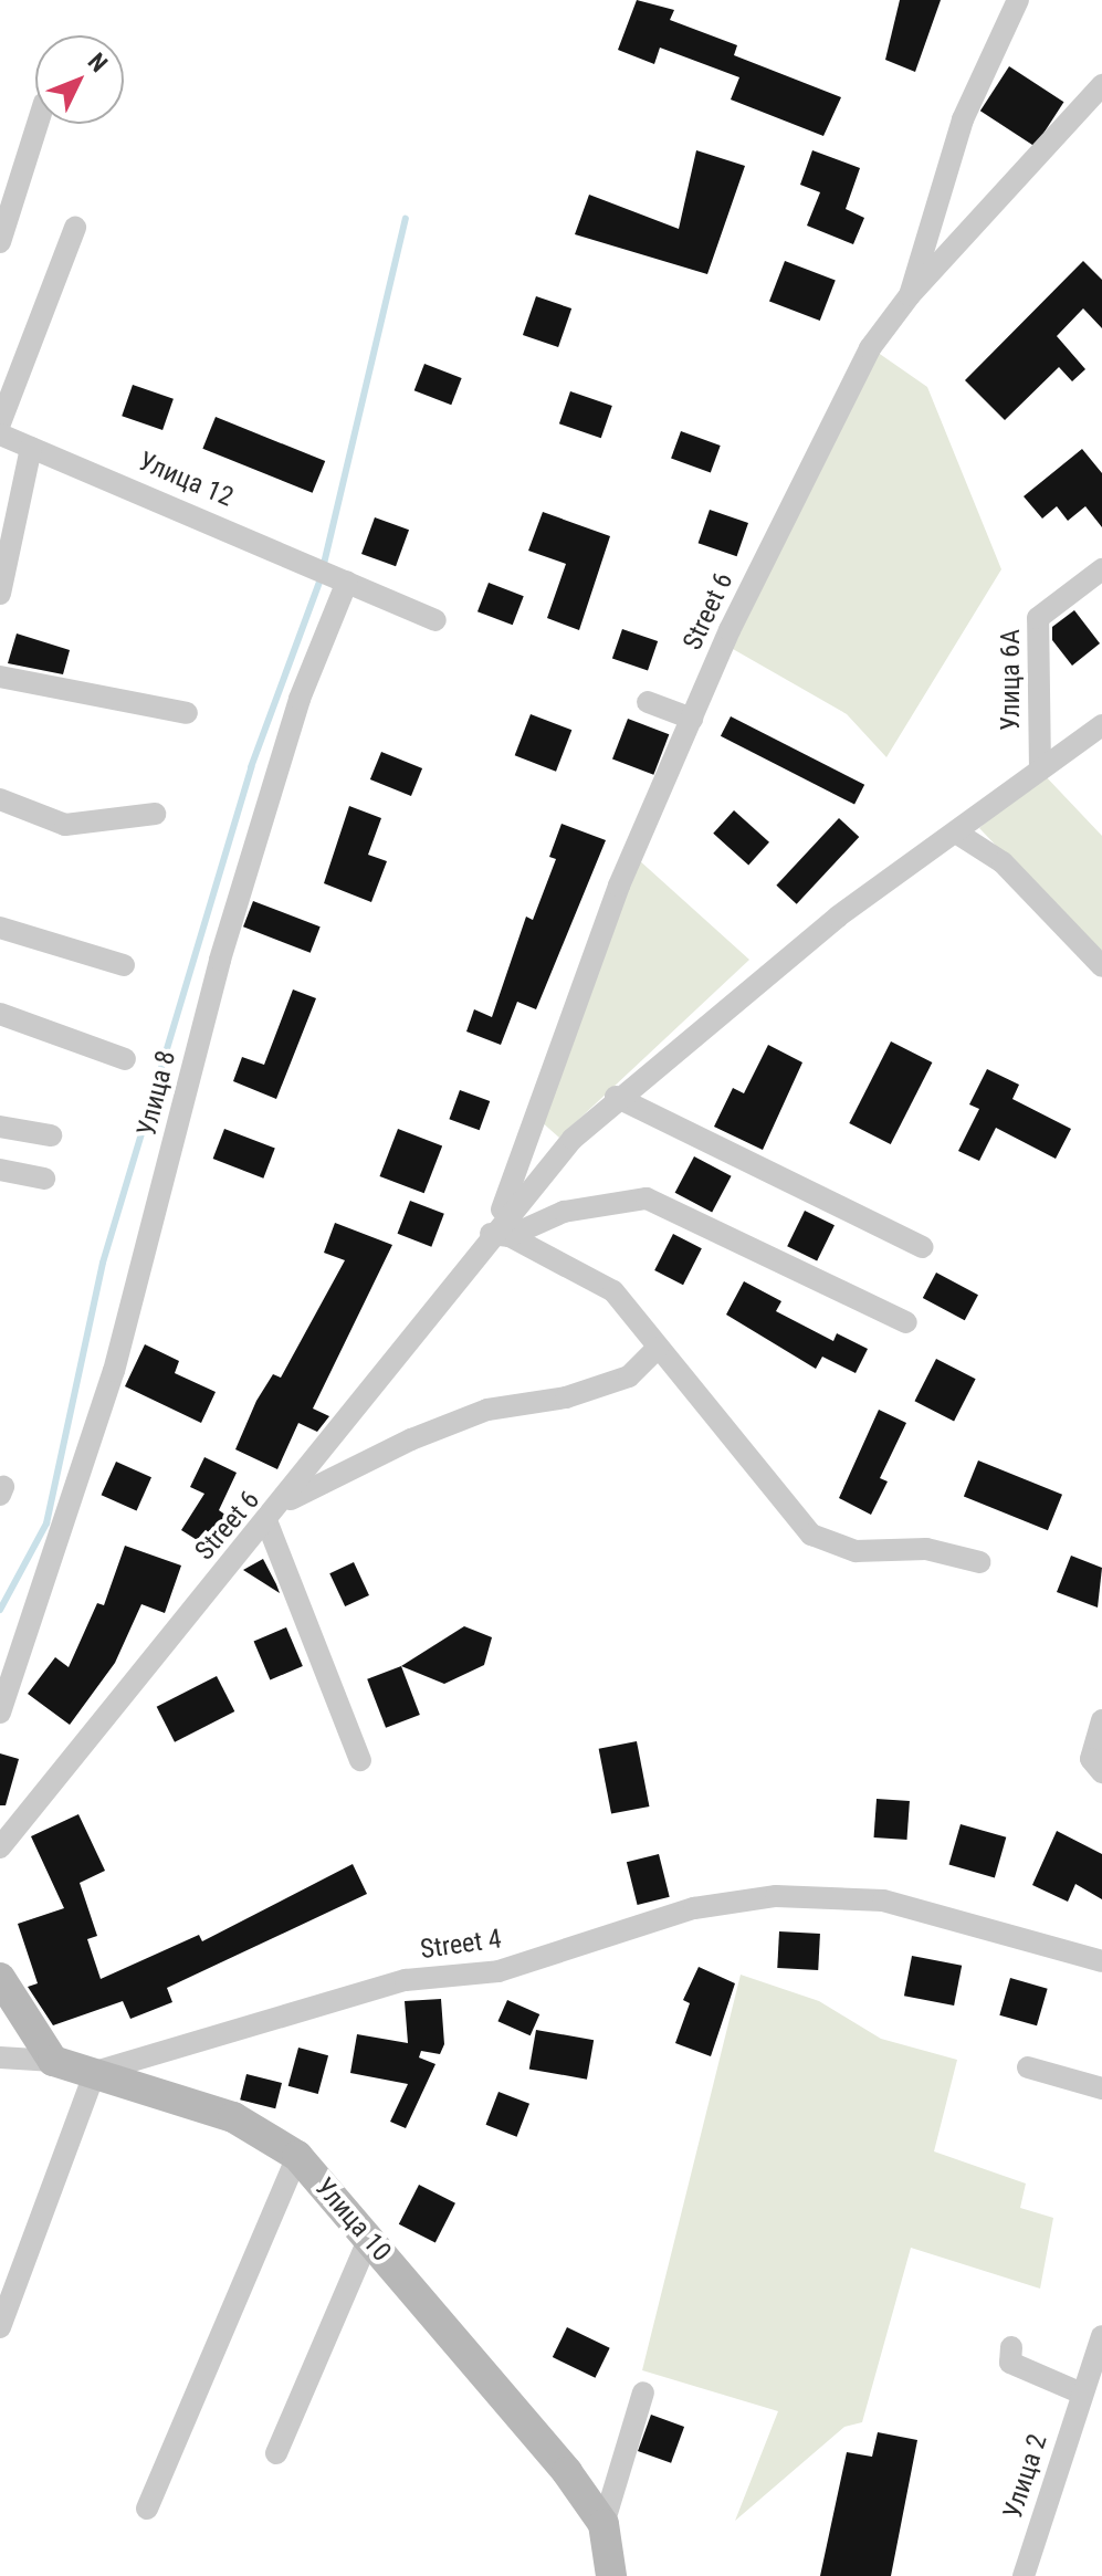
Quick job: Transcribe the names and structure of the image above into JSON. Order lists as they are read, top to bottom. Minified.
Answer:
{"streets":{"street":["Улица 12","Street 6","Улица 6A","Улица 8","Street 4","Улица 10","Улица 2"]},"crossings":[["Улица 12","Улица 8"],["Street 6","Улица 6A"],["Street 4","Улица 10"]],"north":"top right"}
